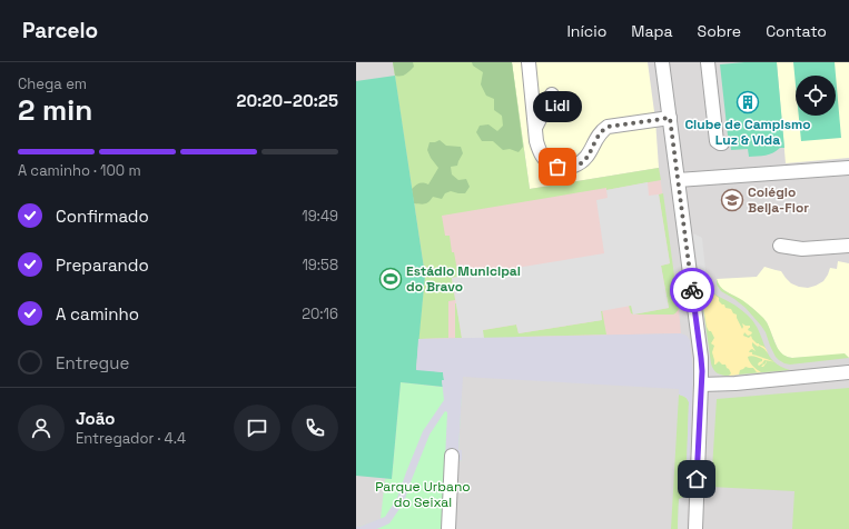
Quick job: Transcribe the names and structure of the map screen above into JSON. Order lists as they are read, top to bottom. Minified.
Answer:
{"parks":["Parque Urbano do Seixal"],"places":{"building":["Clube de Campismo Luz & Vida"],"other":["Lidl"],"school or university":["Colégio Beija-Flor"],"sports":["Estádio Municipal do Bravo"]},"page":{"header":"Parcelo","nav":["Início","Mapa","Sobre","Contato"],"heading":["2 min","Chega em","20:20–20:25"],"panel":["João","Entregador · 4.4"],"bubble":"Lidl","bar":"A caminho · 100 m","list":[["Confirmado","19:49"],["Preparando","19:58"],["A caminho","20:16"],"Entregue"]}}
